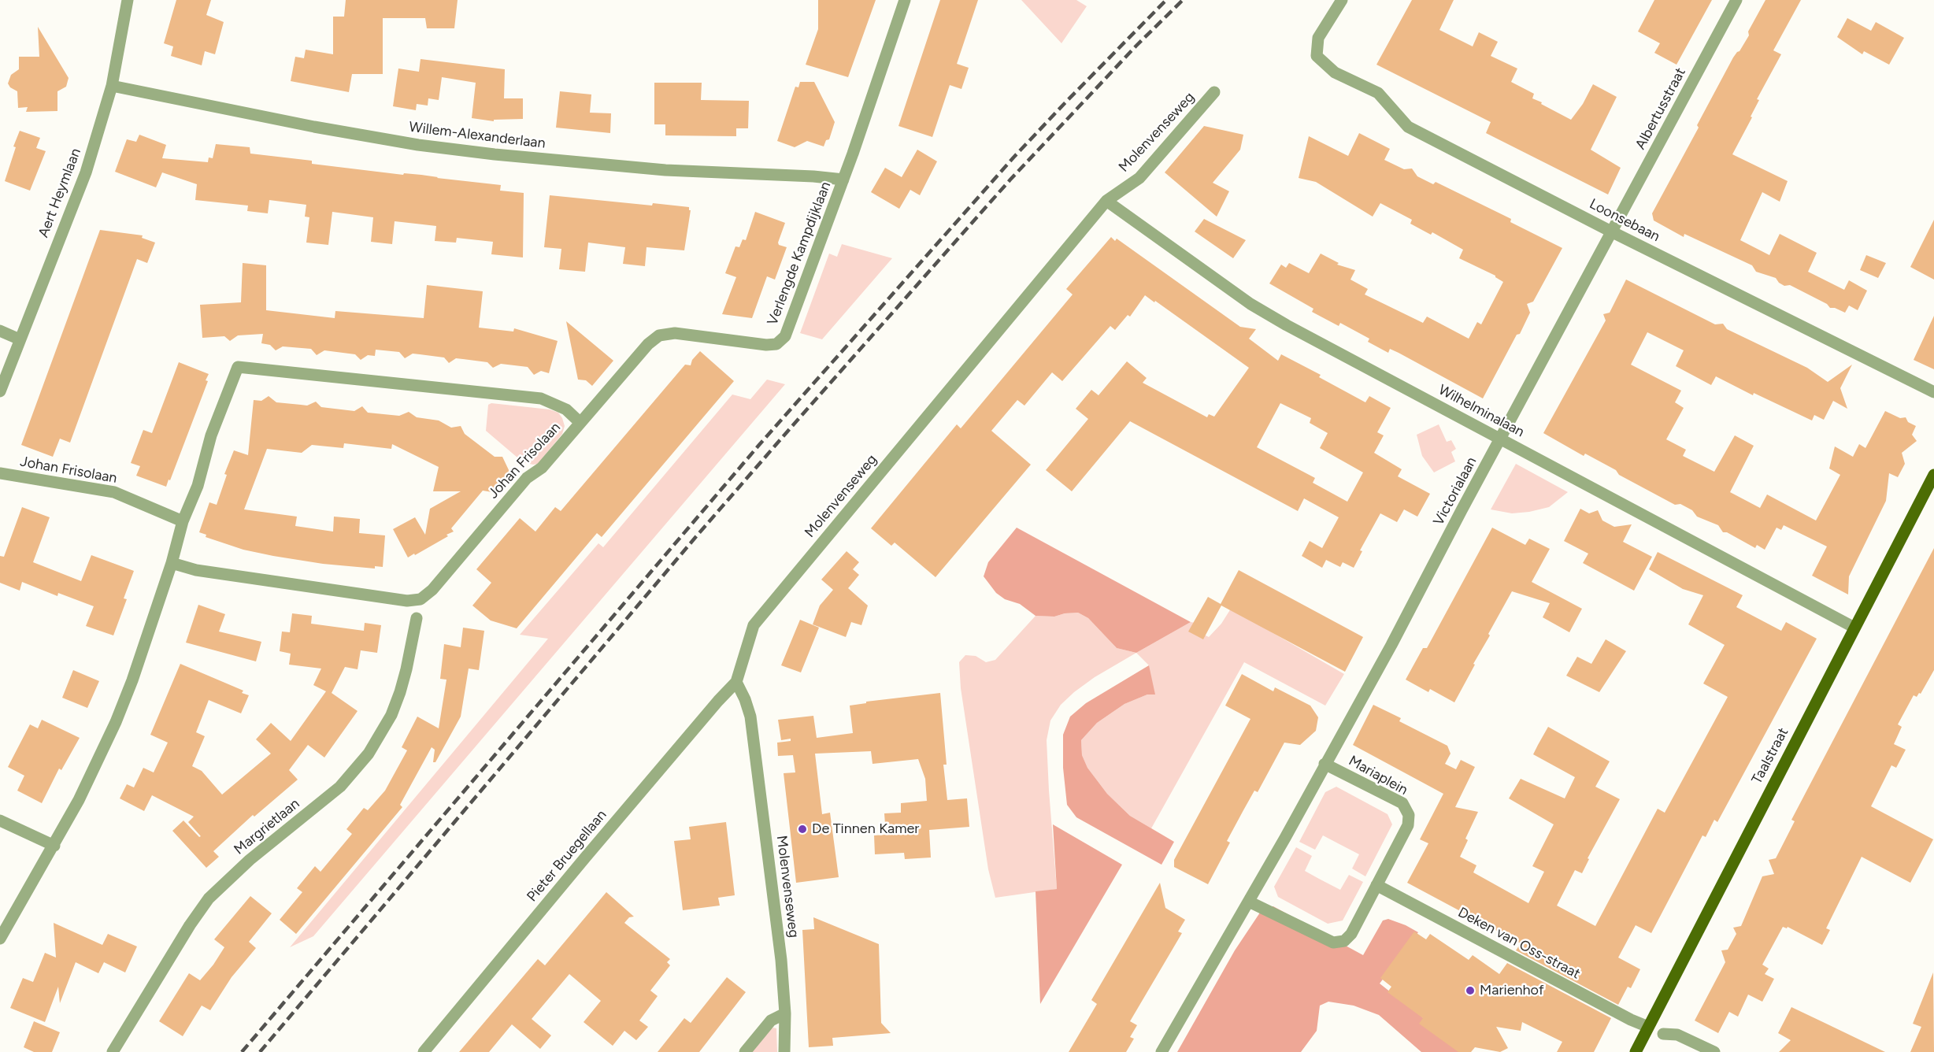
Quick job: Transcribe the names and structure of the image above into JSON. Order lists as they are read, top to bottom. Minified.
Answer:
{"streets":{"main road":["Taalstraat"],"street":["Albertusstraat","Molenvenseweg","Willem-Alexanderlaan","Aert Heymlaan","Loonsebaan","Verlengde Kampdijklaan","Wilhelminalaan","Johan Frisolaan","Victorialaan","Mariaplein","Margrietlaan","Pieter Bruegellaan","Deken van Oss-straat"]},"crossings":[["Albertusstraat","Loonsebaan"],["Albertusstraat","Victorialaan"],["Molenvenseweg","Wilhelminalaan"],["Molenvenseweg","Pieter Bruegellaan"],["Willem-Alexanderlaan","Aert Heymlaan"],["Willem-Alexanderlaan","Verlengde Kampdijklaan"],["Loonsebaan","Victorialaan"],["Verlengde Kampdijklaan","Johan Frisolaan"],["Wilhelminalaan","Victorialaan"],["Wilhelminalaan","Taalstraat"],["Victorialaan","Mariaplein"],["Taalstraat","Deken van Oss-straat"],["Mariaplein","Deken van Oss-straat"]],"places":["De Tinnen Kamer","Marienhof"]}
